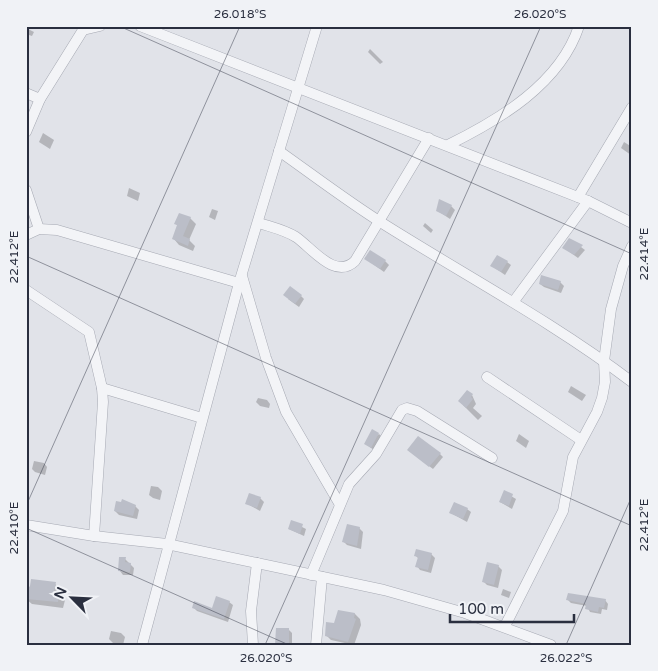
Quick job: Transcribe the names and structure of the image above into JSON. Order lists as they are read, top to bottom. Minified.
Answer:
{"scale_bar":"100 m","north":"top left","coordinates":["26.018°S","26.020°S","22.414°E","22.412°E","22.410°E","26.022°S"]}
